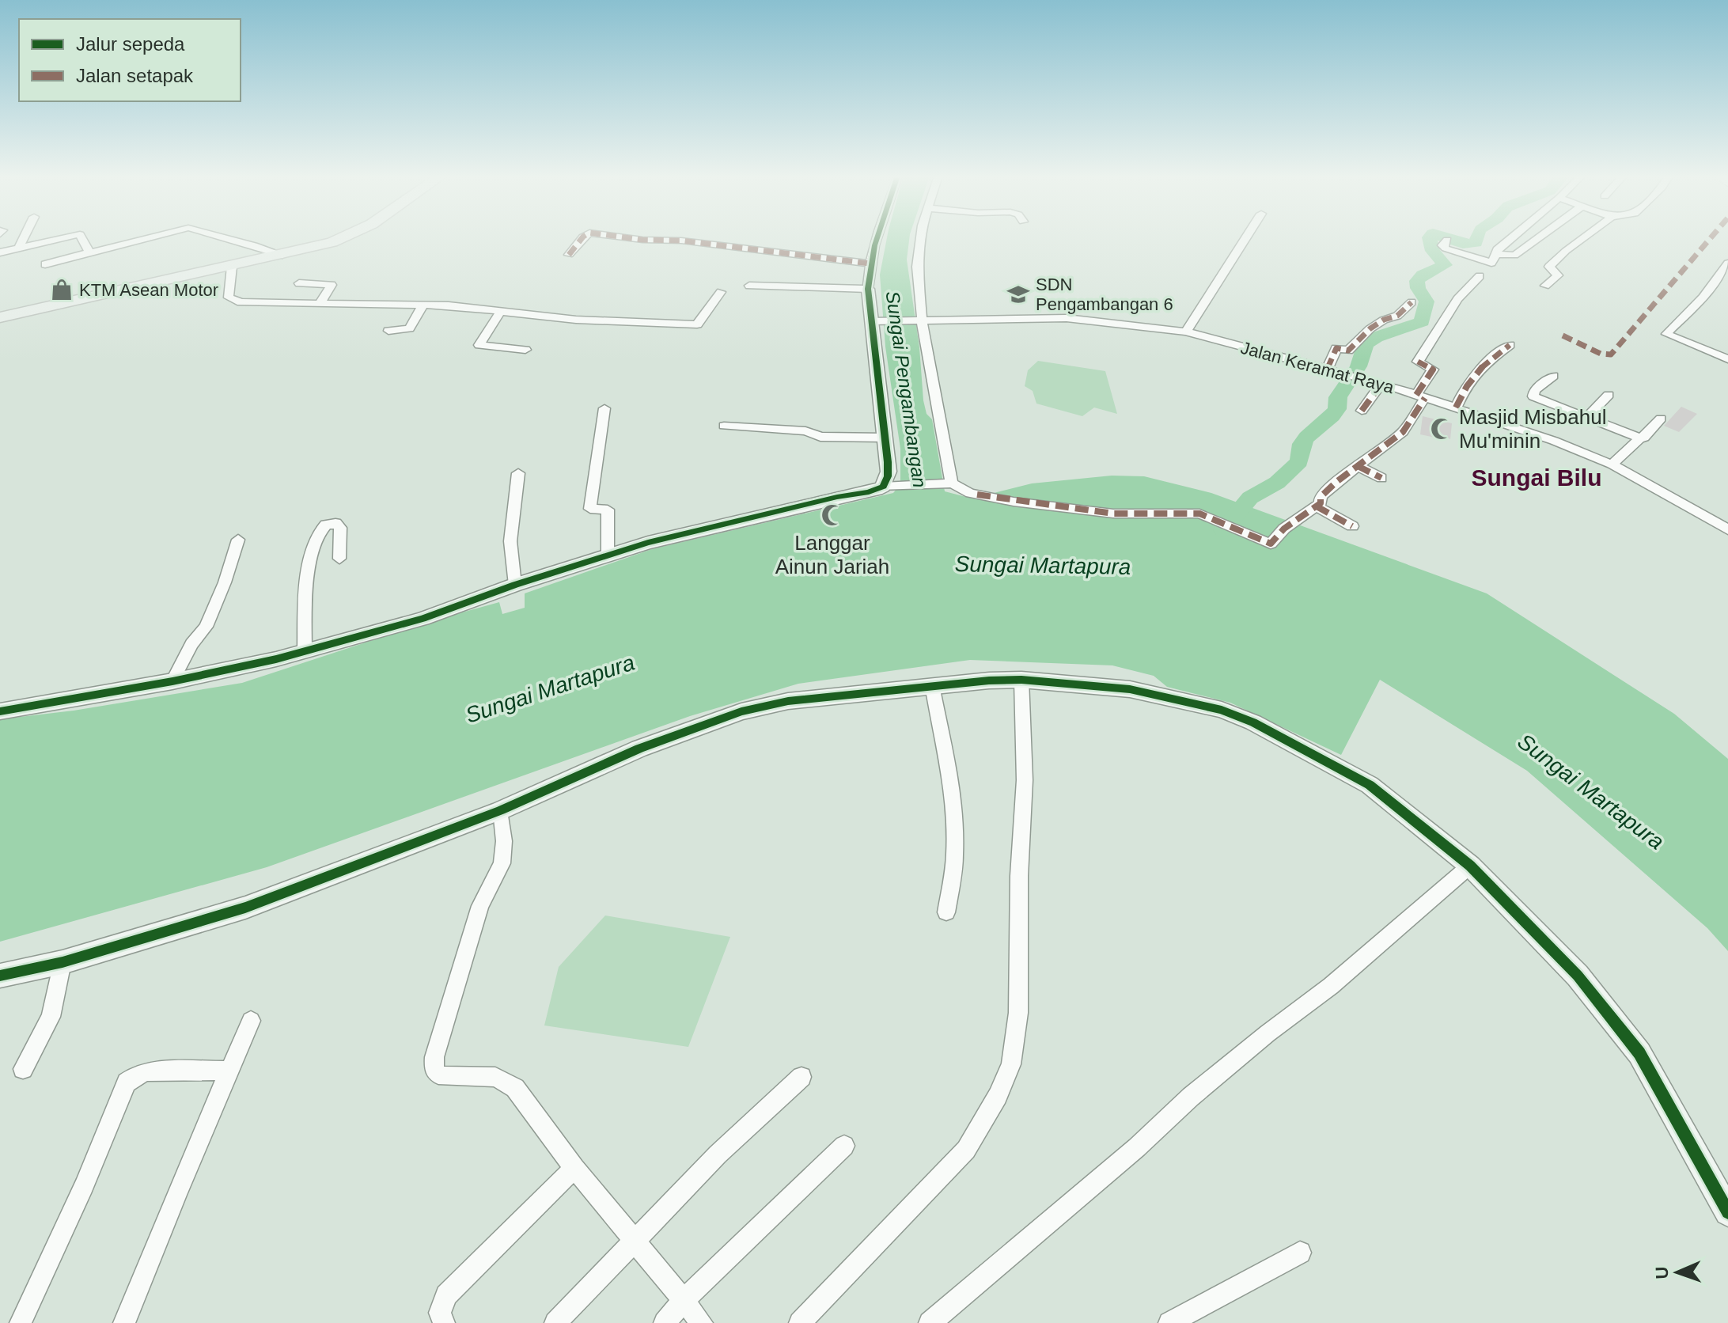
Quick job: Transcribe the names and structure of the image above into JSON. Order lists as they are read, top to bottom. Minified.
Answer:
{"streets":{"street":["Jalan Keramat Raya"]},"districts":["Sungai Bilu"],"water":["Sungai Pengambangan","Sungai Martapura"],"places":{"shop":["KTM Asean Motor"],"school or university":["SDN Pengambangan 6"],"mosque":["Masjid Misbahul Mu'minin","Langgar Ainun Jariah"]},"legend":["Jalur sepeda","Jalan setapak"],"north":"left"}
